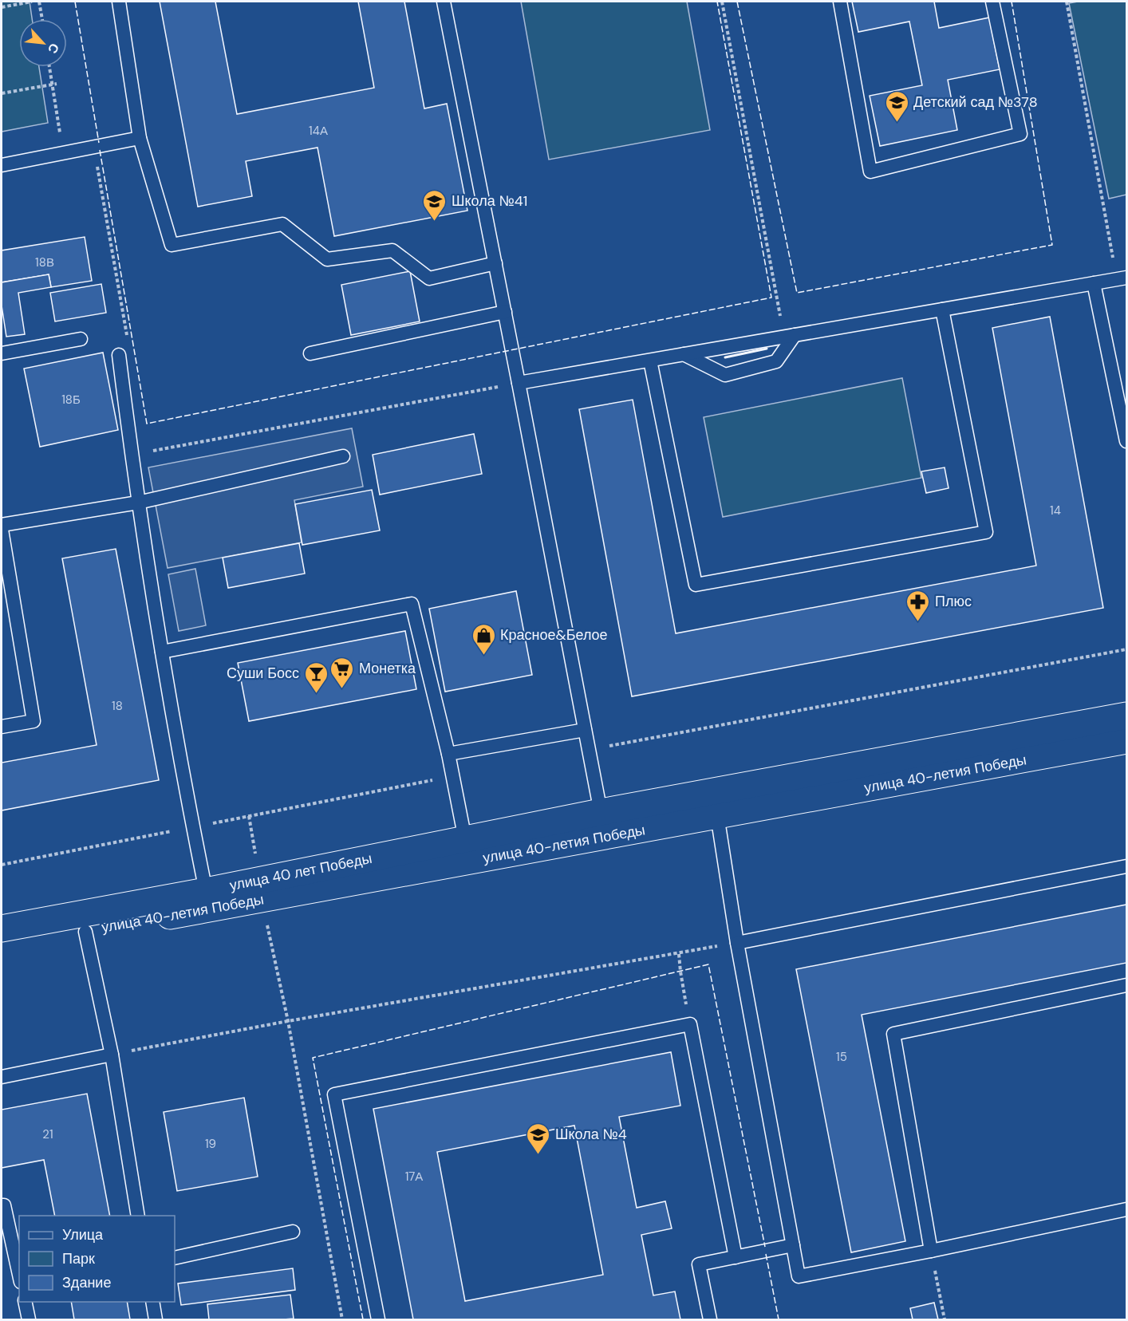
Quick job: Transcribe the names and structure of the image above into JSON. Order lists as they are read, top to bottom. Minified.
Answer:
{"streets":{"street":["улица 40-летия Победы","улица 40 лет Победы"]},"crossings":[["улица 40-летия Победы","улица 40 лет Победы"]],"places":{"school or university":["Детский сад №378","Школа №41","Школа №4"],"pharmacy":["Плюс"],"shop":["Красное&Белое"],"supermarket":["Монетка"],"bar":["Суши Босс"]},"house_numbers":["14А","18В","18Б","14","18","15","21","19","17А"],"legend":["Улица","Парк","Здание"],"north":"bottom right"}
